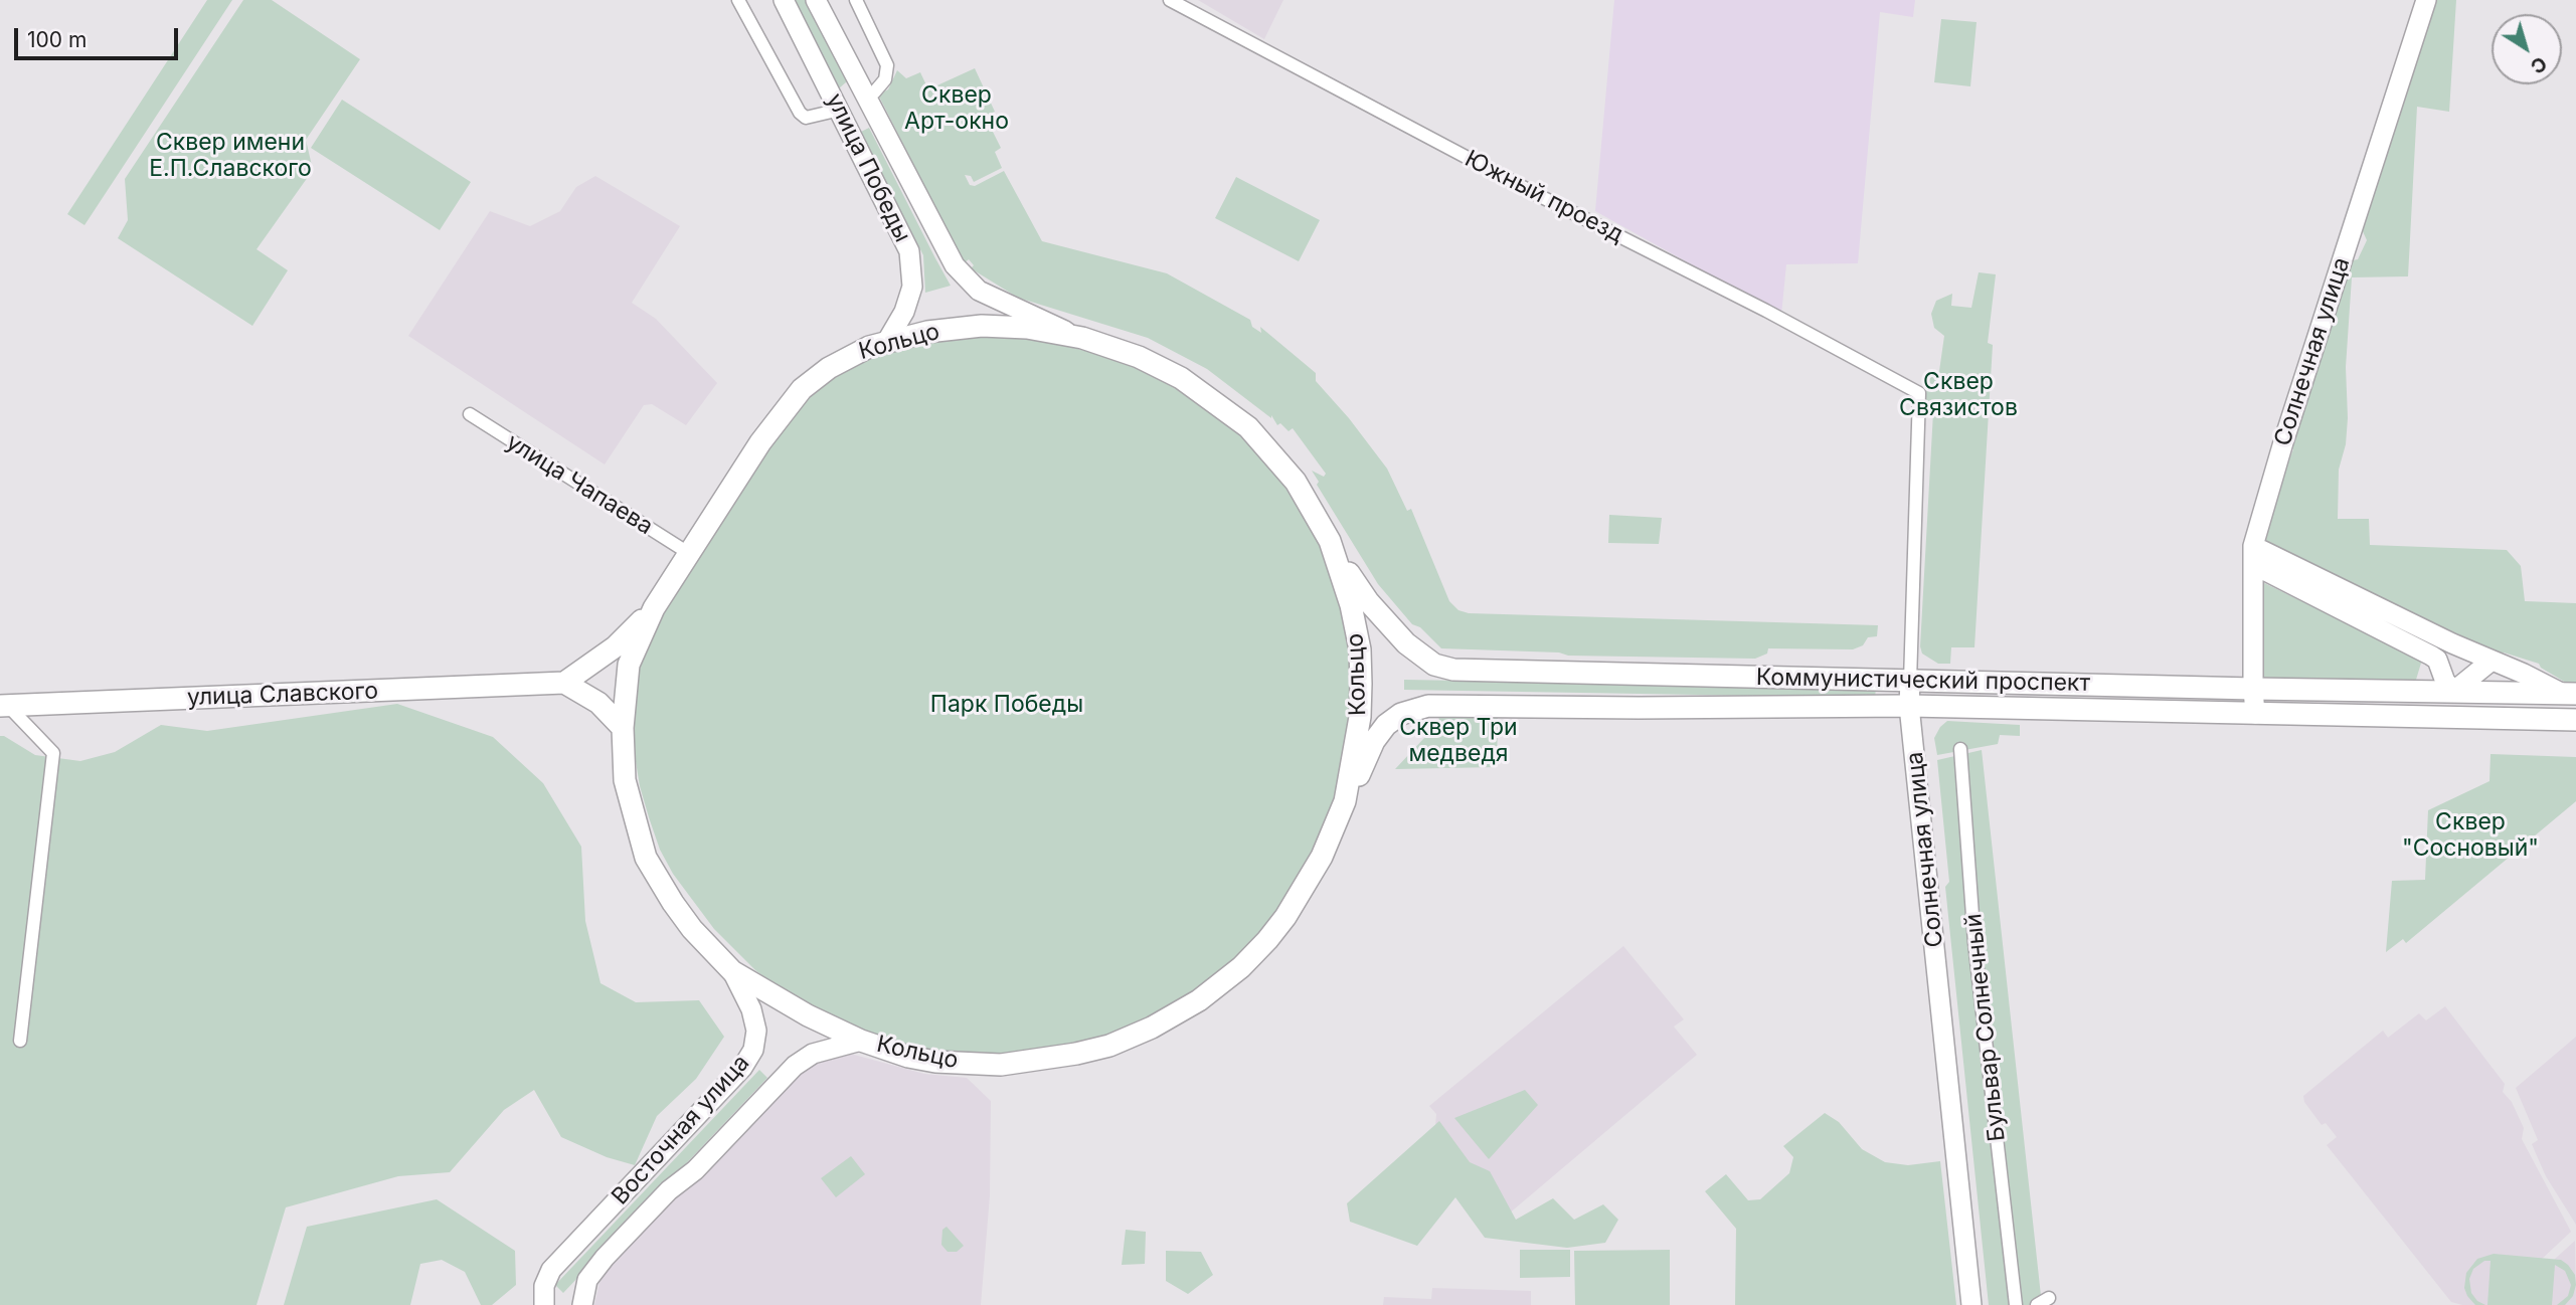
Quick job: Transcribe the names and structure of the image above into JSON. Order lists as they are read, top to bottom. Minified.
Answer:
{"streets":{"main road":["Кольцо","Коммунистический проспект","улица Славского"],"street":["улица Победы","Южный проезд","Солнечная улица","улица Чапаева","Бульвар Солнечный","Восточная улица"]},"crossings":[["улица Победы","Кольцо"],["Южный проезд","Солнечная улица"],["Кольцо","улица Чапаева"],["Кольцо","Коммунистический проспект"],["Кольцо","Восточная улица"],["Солнечная улица","Коммунистический проспект"]],"parks":["Сквер Арт-окно","Сквер имени Е.П.Славского","Сквер Связистов","Парк Победы","Сквер Три медведя","Сквер \"Сосновый\""],"scale_bar":"100 m","north":"bottom right"}
